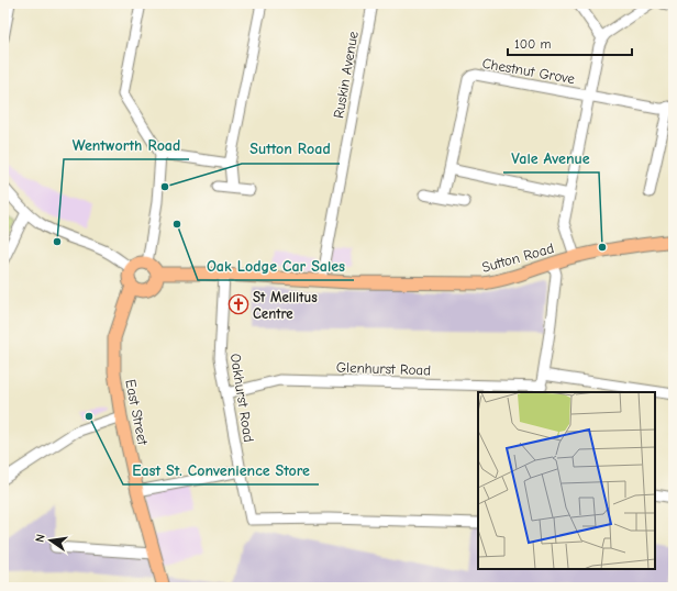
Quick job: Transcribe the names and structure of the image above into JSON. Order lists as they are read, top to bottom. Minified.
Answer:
{"streets":{"main road":["Sutton Road","East Street"],"street":["Chestnut Grove","Ruskin Avenue","Glenhurst Road","Oakhurst Road"]},"crossings":[["Ruskin Avenue","Sutton Road"],["Sutton Road","Oakhurst Road"],["Sutton Road","East Street"],["Glenhurst Road","Oakhurst Road"]],"places":{"other":["Sutton Road","Oak Lodge Car Sales","Wentworth Road","Vale Avenue","East St. Convenience Store"],"church":["St Mellitus Centre"]},"scale_bar":"100 m","north":"left"}
